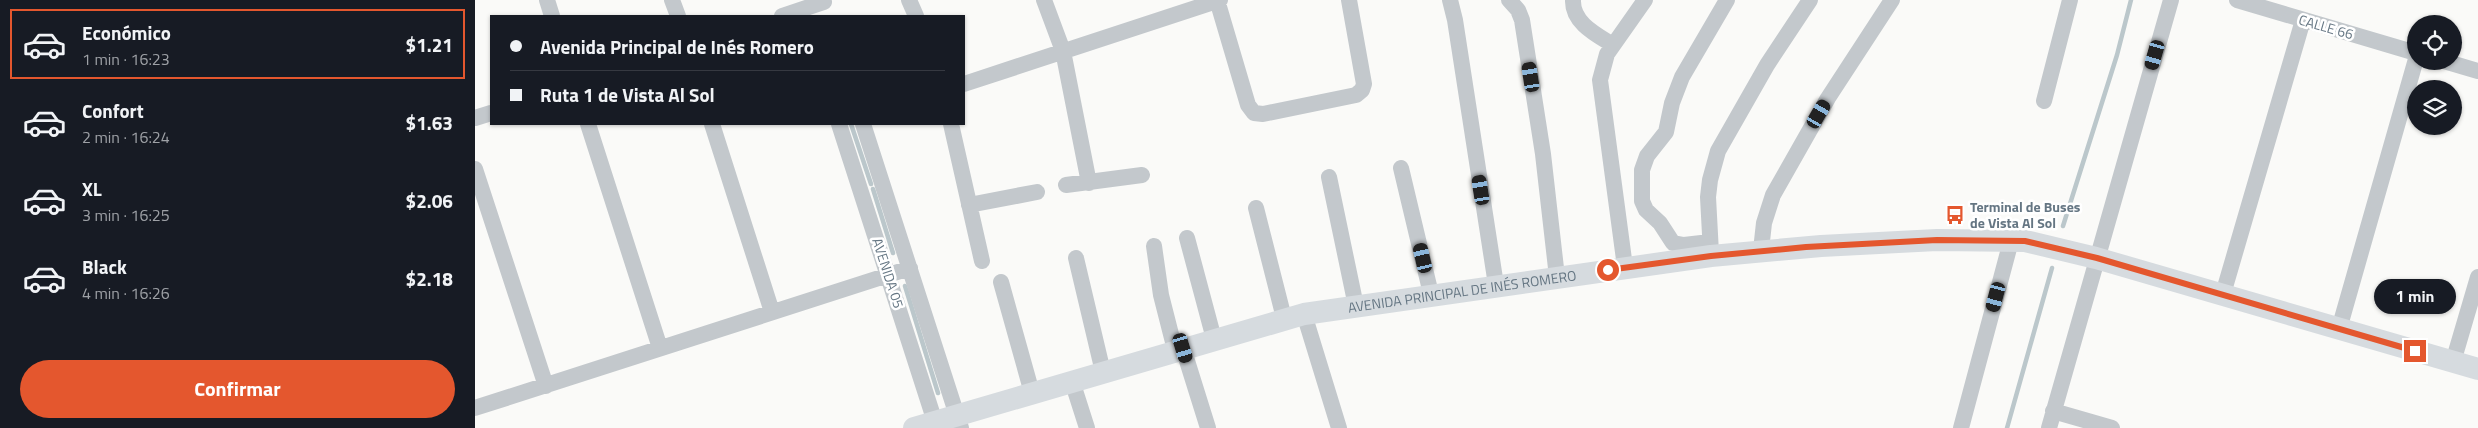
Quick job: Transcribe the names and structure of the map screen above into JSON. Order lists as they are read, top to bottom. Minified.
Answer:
{"streets":{"street":["CALLE 66","AVENIDA 05","AVENIDA PRINCIPAL DE INÉS ROMERO"]},"crossings":[["AVENIDA 05","AVENIDA PRINCIPAL DE INÉS ROMERO"]],"places":{"bus stop":["Terminal de Buses de Vista Al Sol"]},"page":{"list":[{"name":"Económico","note":"1 min · 16:23","value":"$1.21"},{"name":"Confort","note":"2 min · 16:24","value":"$1.63"},{"name":"XL","note":"3 min · 16:25","value":"$2.06"},{"name":"Black","note":"4 min · 16:26","value":"$2.18"}],"banner":["Avenida Principal de Inés Romero","Ruta 1 de Vista Al Sol"],"bubble":"1 min","buttons":"Confirmar"}}
